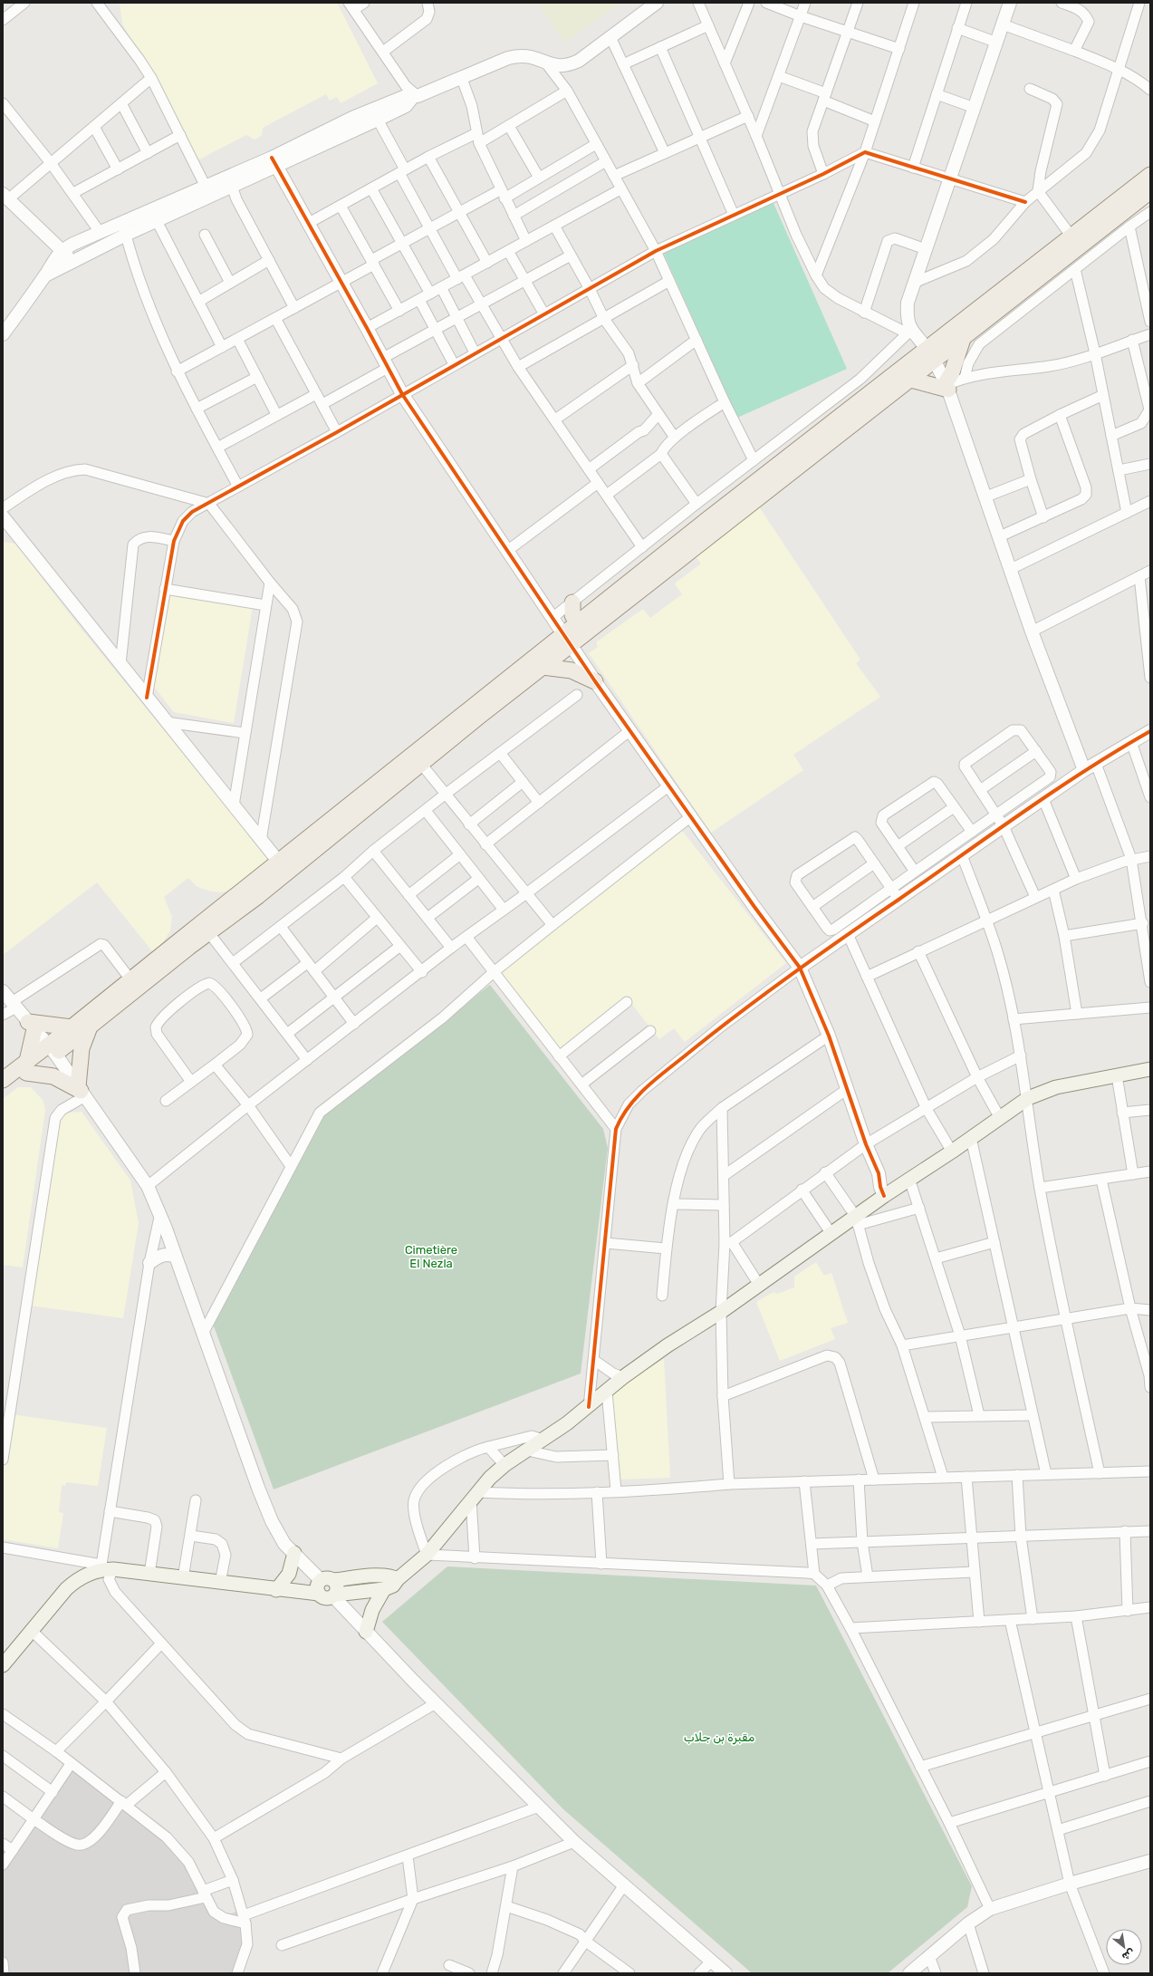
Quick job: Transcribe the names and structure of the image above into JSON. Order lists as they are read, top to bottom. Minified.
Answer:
{"parks":["Cimetière El Nezla","مقبرة بن جلاب"],"north":"bottom right"}
